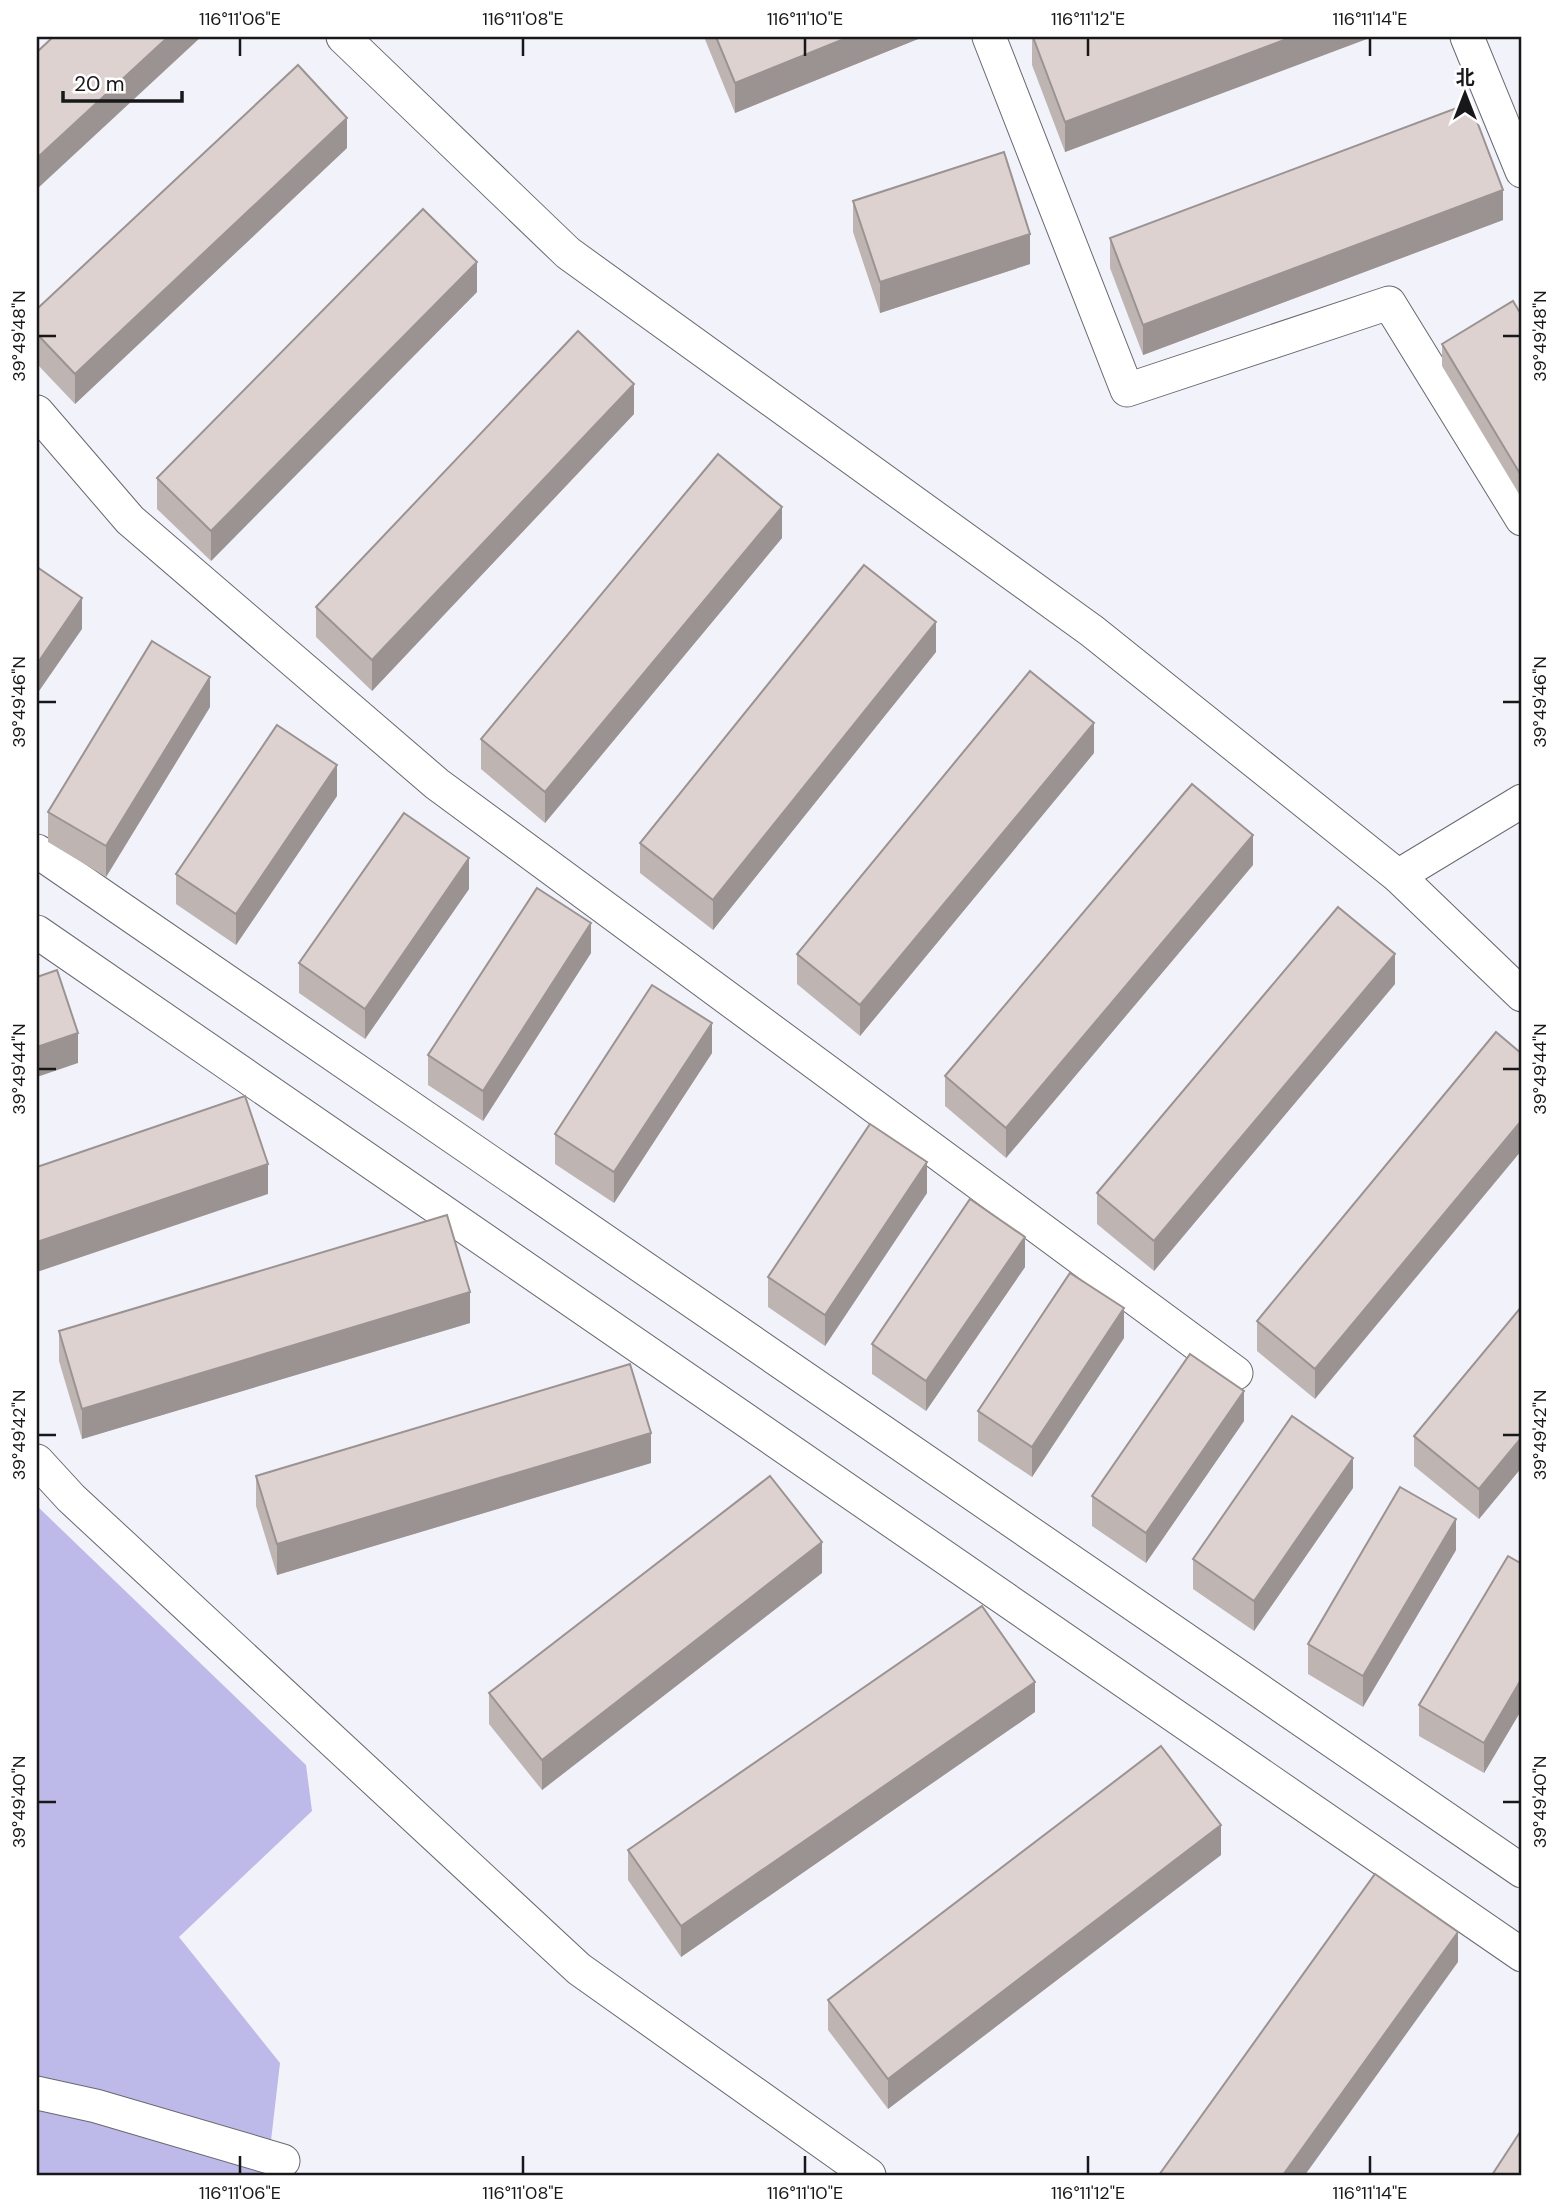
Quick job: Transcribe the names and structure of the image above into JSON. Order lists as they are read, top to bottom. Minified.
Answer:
{"scale_bar":"20 m","north":"top","coordinates":["116°11'06\"E","116°11'08\"E","116°11'10\"E","116°11'12\"E","116°11'14\"E","39°49'48\"N","39°49'46\"N","39°49'44\"N","39°49'42\"N","39°49'40\"N"]}
